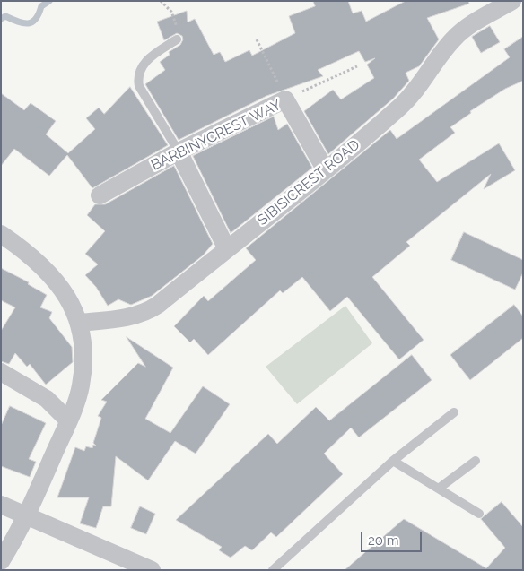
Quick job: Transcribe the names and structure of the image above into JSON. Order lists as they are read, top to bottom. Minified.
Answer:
{"streets":{"street":["BARBINYCREST WAY","SIBISICREST ROAD"]},"crossings":[["BARBINYCREST WAY","SIBISICREST ROAD"]],"scale_bar":"20 m"}
